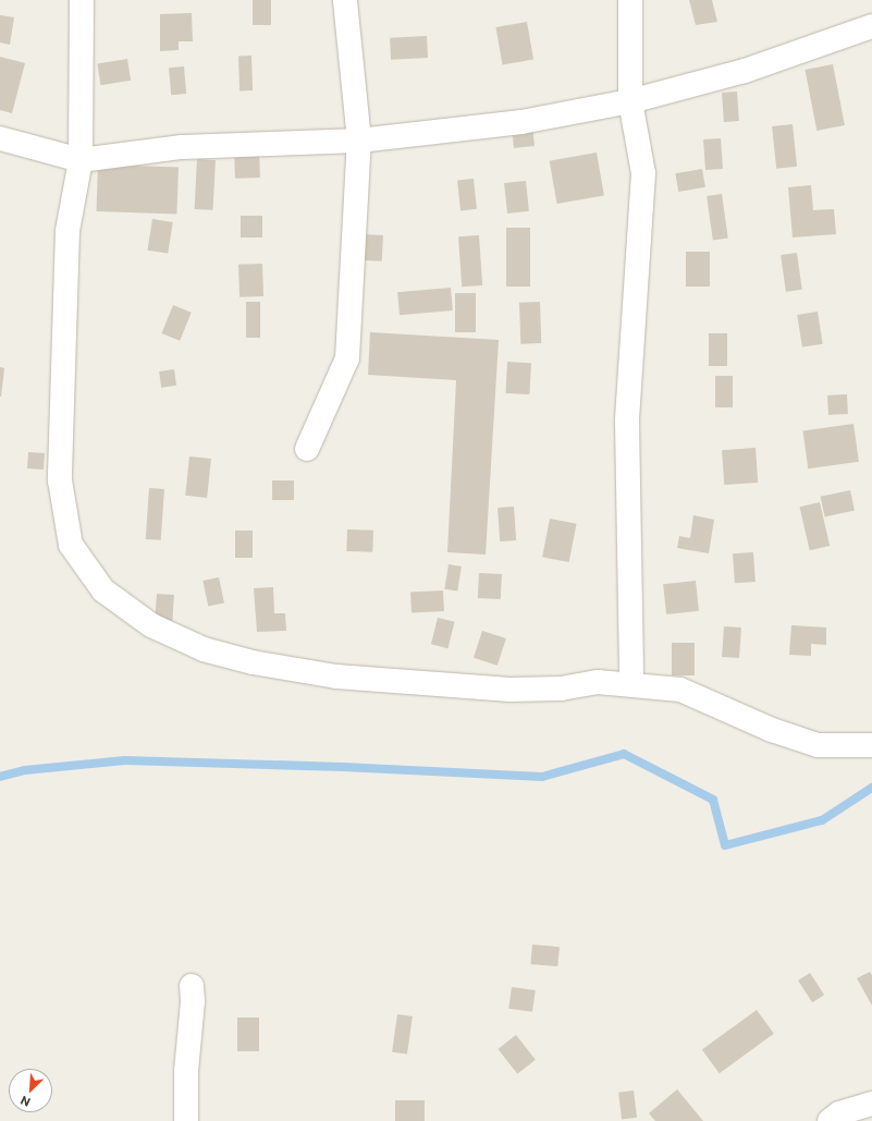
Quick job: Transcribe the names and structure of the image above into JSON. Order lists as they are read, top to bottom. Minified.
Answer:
{"north":"bottom left"}
